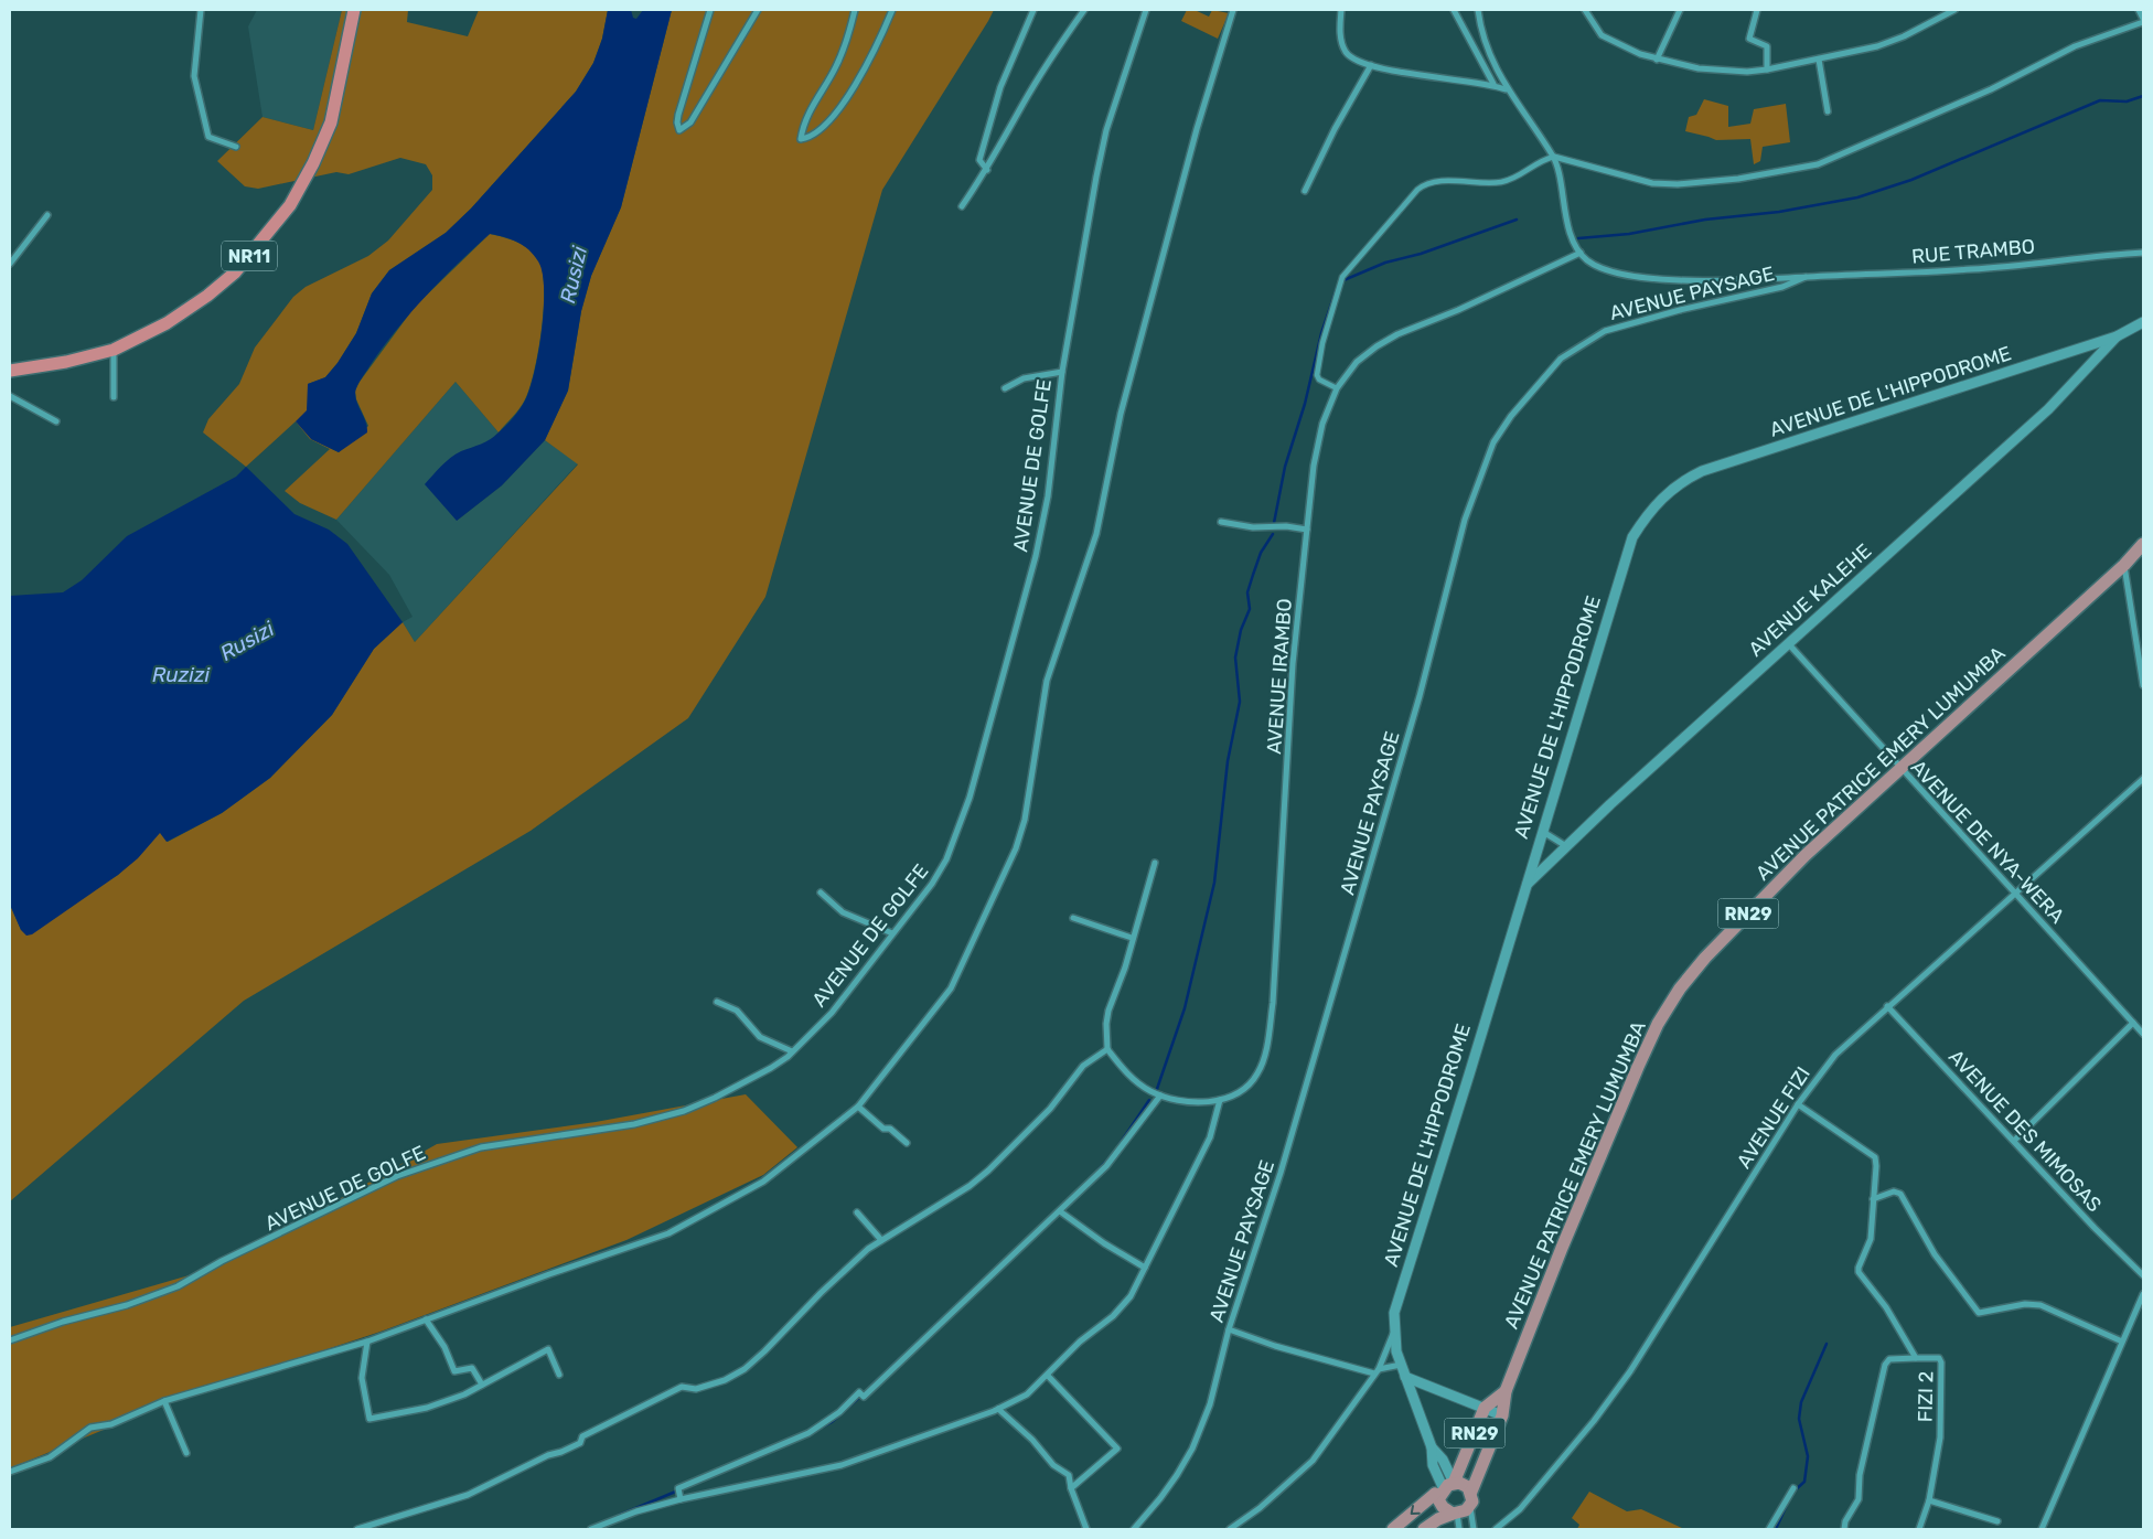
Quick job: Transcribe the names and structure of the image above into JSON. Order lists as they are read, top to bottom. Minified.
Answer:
{"streets":{"highway":["NR11"],"main road":["AVENUE PATRICE EMERY LUMUMBA","RN29"],"street":["RUE TRAMBO","AVENUE PAYSAGE","AVENUE DE L'HIPPODROME","AVENUE DE GOLFE","AVENUE KALEHE","AVENUE IRAMBO","AVENUE DE NYA-WERA","AVENUE FIZI","AVENUE DES MIMOSAS","FIZI 2"]},"crossings":[["RUE TRAMBO","AVENUE PAYSAGE"],["RUE TRAMBO","AVENUE IRAMBO"],["AVENUE DE L'HIPPODROME","AVENUE KALEHE"],["AVENUE DE L'HIPPODROME","AVENUE PATRICE EMERY LUMUMBA"],["AVENUE DE L'HIPPODROME","RN29"],["AVENUE KALEHE","AVENUE DE NYA-WERA"],["AVENUE PATRICE EMERY LUMUMBA","AVENUE DE NYA-WERA"],["AVENUE PATRICE EMERY LUMUMBA","RN29"],["AVENUE DE NYA-WERA","AVENUE FIZI"],["AVENUE FIZI","AVENUE DES MIMOSAS"],["AVENUE FIZI","FIZI 2"]],"water":["Rusizi","Ruzizi"]}
